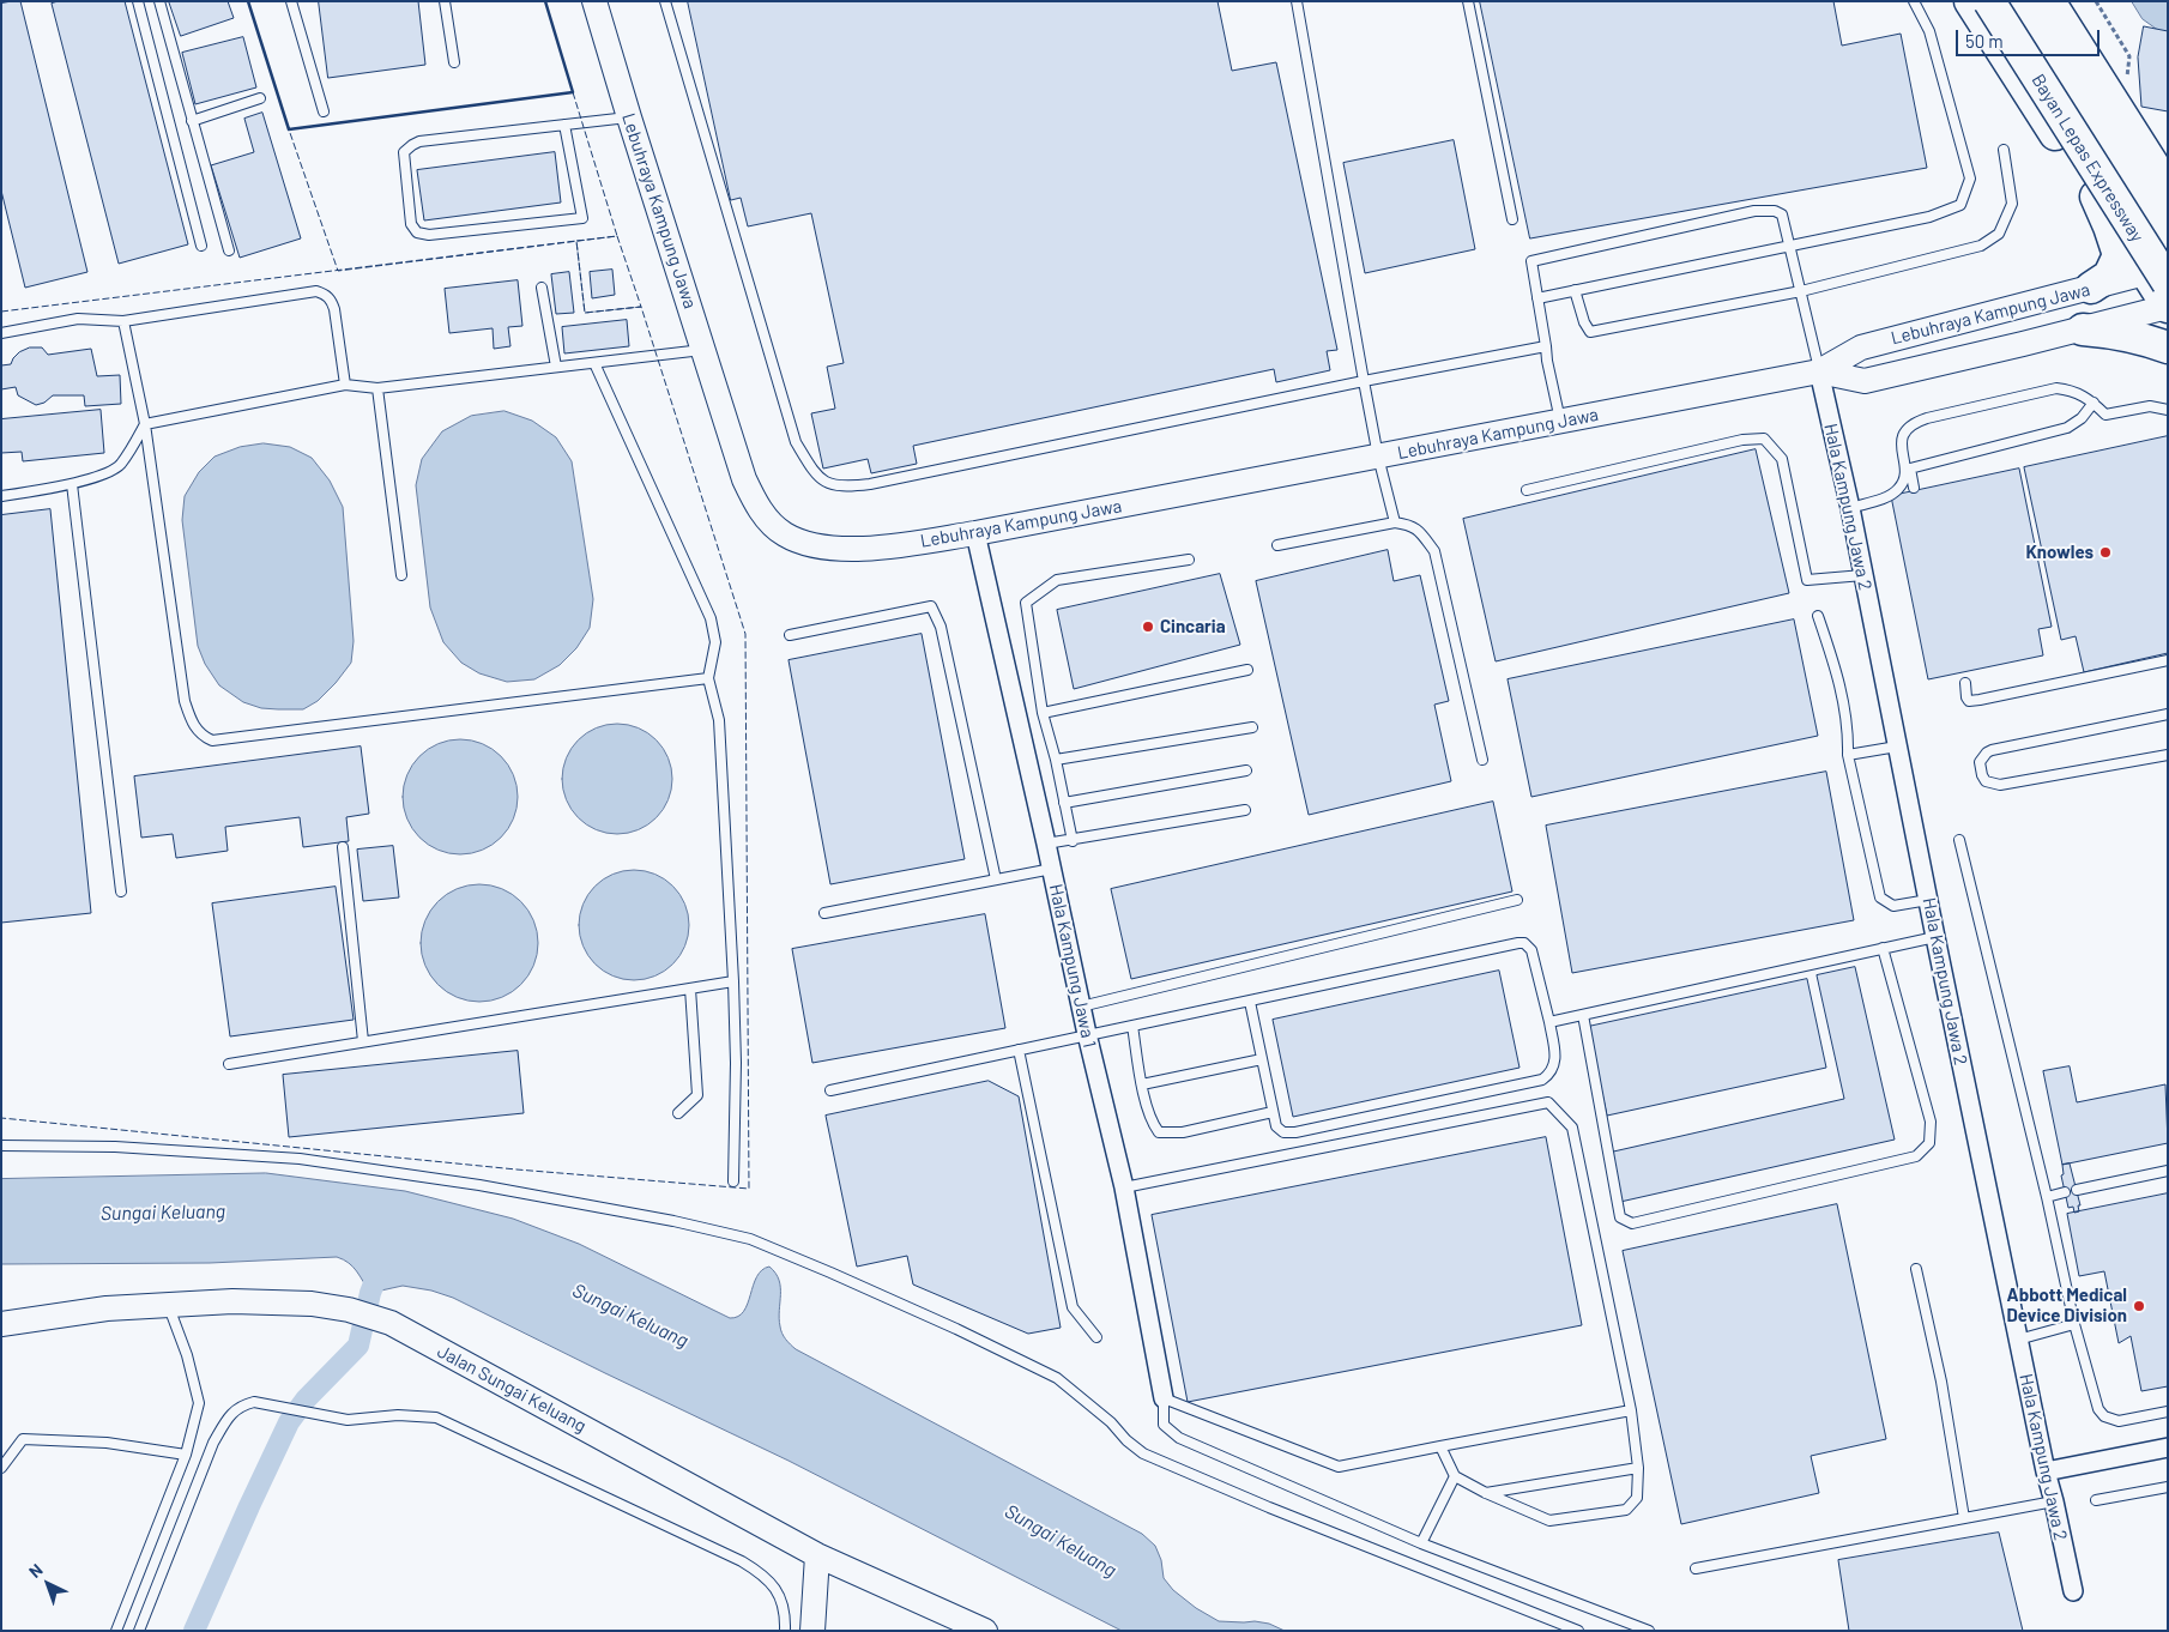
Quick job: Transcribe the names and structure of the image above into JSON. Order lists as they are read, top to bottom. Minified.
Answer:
{"streets":{"highway":["Bayan Lepas Expressway"],"street":["Lebuhraya Kampung Jawa","Hala Kampung Jawa 2","Hala Kampung Jawa 1","Jalan Sungai Keluang"]},"crossings":[["Bayan Lepas Expressway","Lebuhraya Kampung Jawa"],["Lebuhraya Kampung Jawa","Hala Kampung Jawa 2"],["Lebuhraya Kampung Jawa","Hala Kampung Jawa 1"]],"water":["Sungai Keluang"],"places":["Knowles","Cincaria","Abbott Medical Device Division"],"scale_bar":"50 m","north":"top left"}
